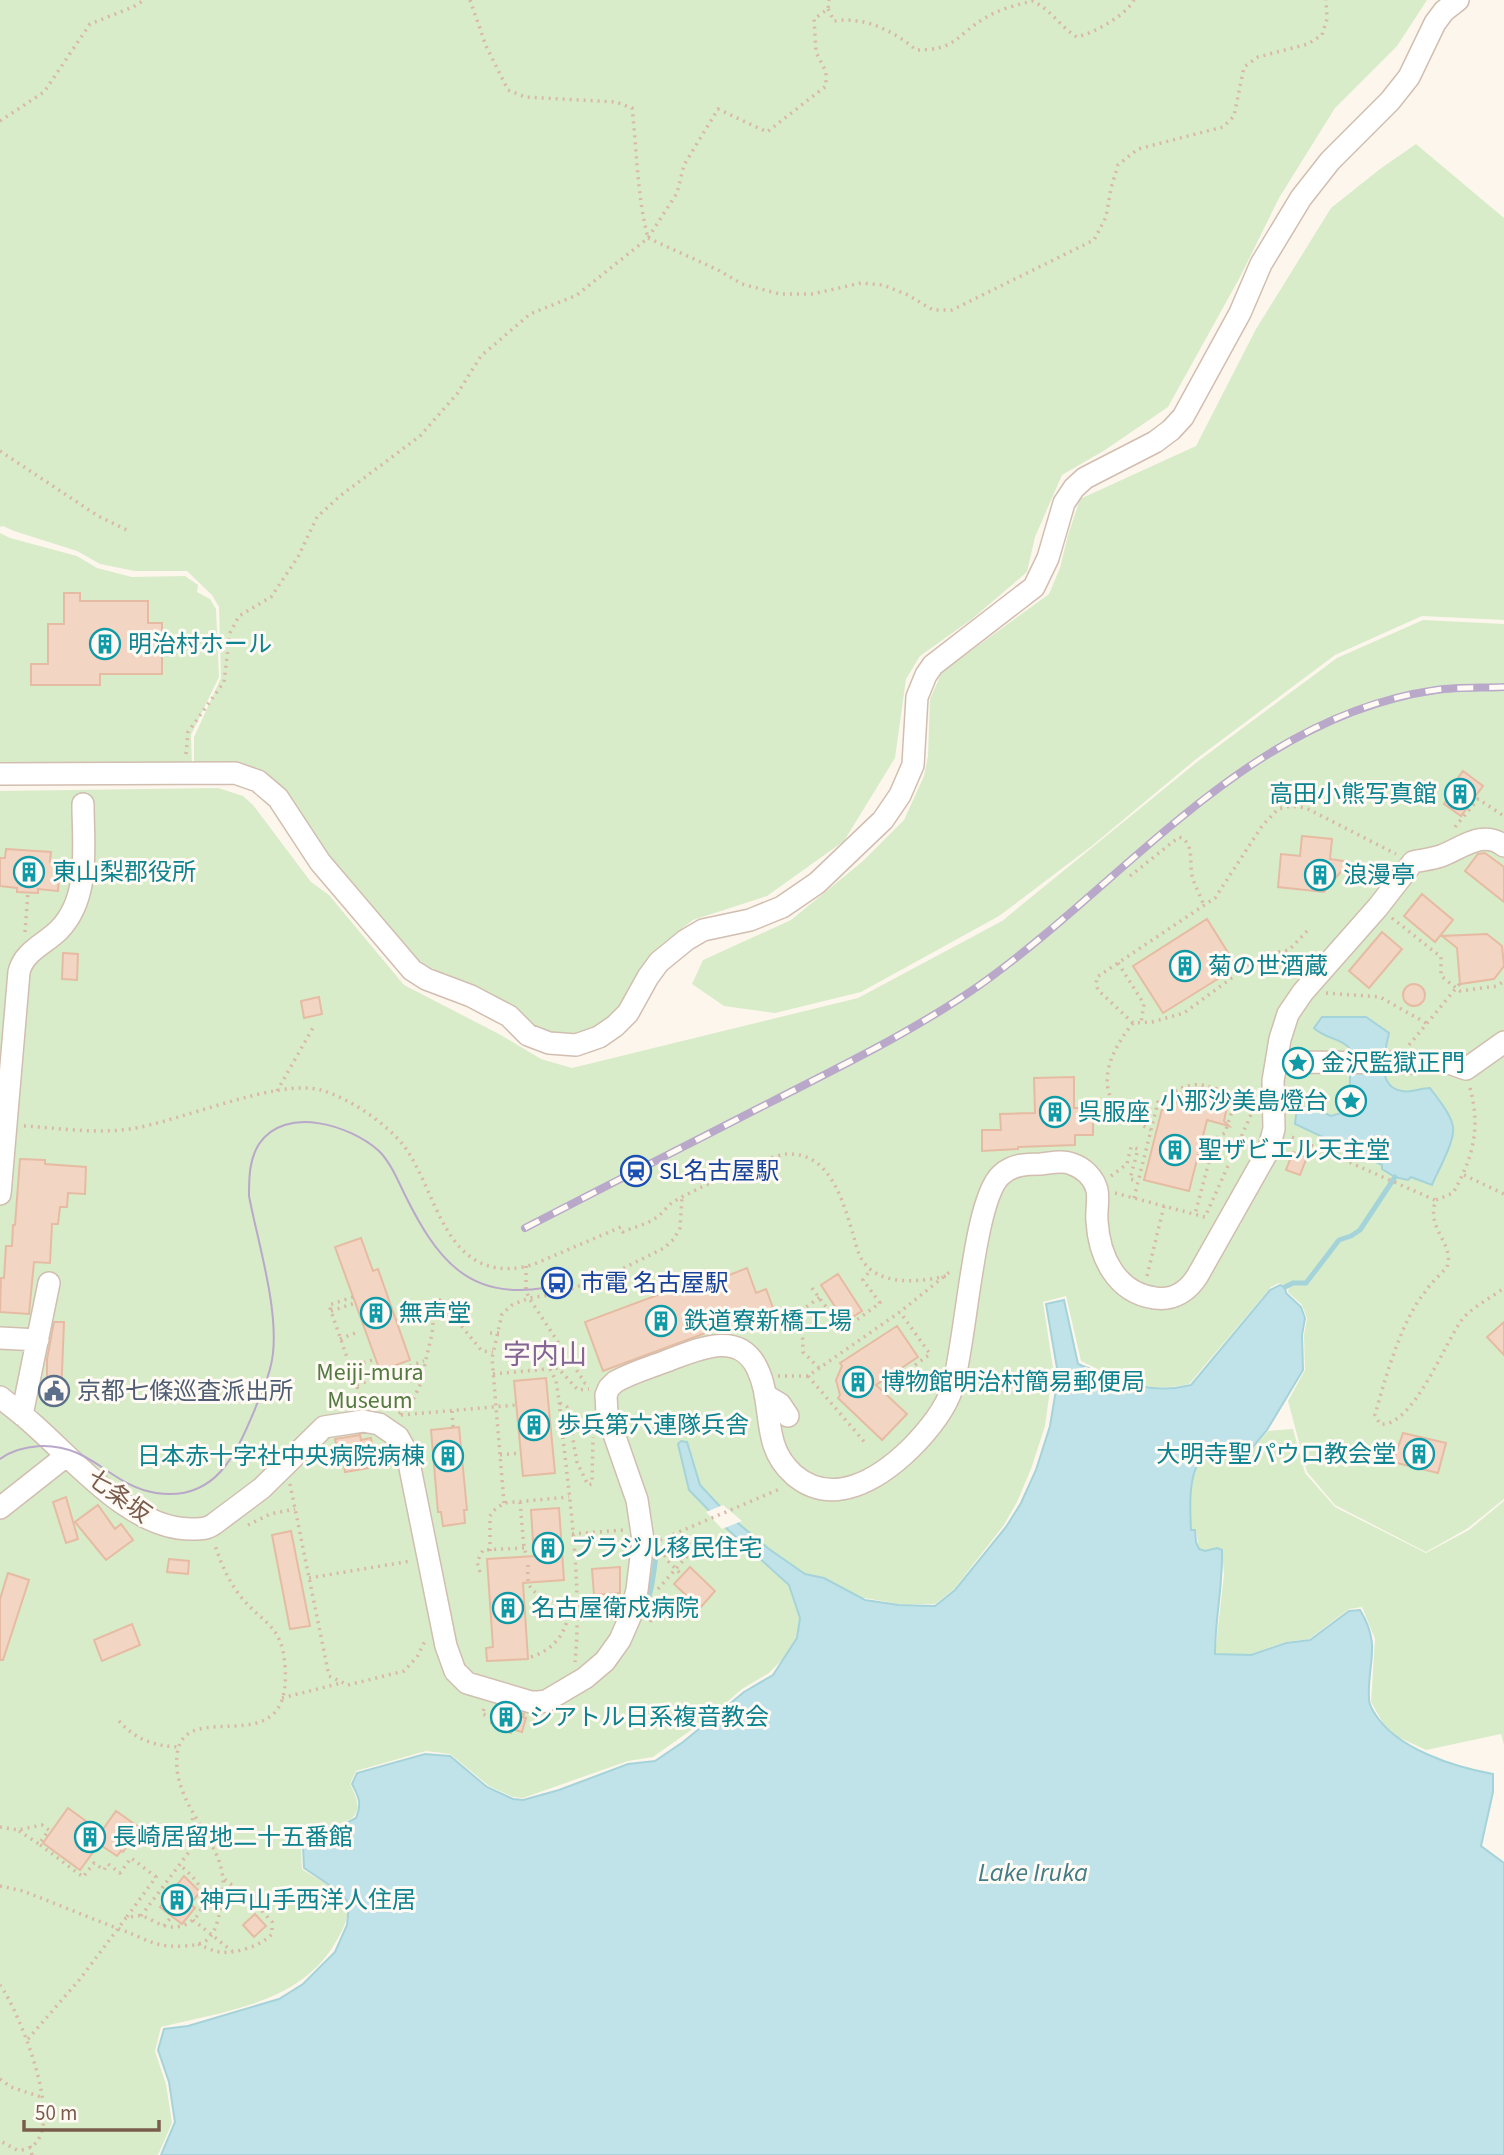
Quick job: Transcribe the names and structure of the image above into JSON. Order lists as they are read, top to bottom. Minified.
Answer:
{"streets":{"street":["七条坂"]},"districts":["字内山"],"water":["Lake Iruka"],"parks":["Meiji-mura Museum"],"places":{"building":["明治村ホール","高田小熊写真館","東山梨郡役所","浪漫亭","菊の世酒蔵","呉服座","聖ザビエル天主堂","無声堂","鉄道寮新橋工場","博物館明治村簡易郵便局","歩兵第六連隊兵舎","大明寺聖パウロ教会堂","日本赤十字社中央病院病棟","ブラジル移民住宅","名古屋衛戍病院","シアトル日系複音教会","長崎居留地二十五番館","神戸山手西洋人住居"],"place":["金沢監獄正門","小那沙美島燈台"],"station":["SL名古屋駅"],"bus stop":["市電 名古屋駅"],"public building":["京都七條巡査派出所"]},"scale_bar":"50 m"}
